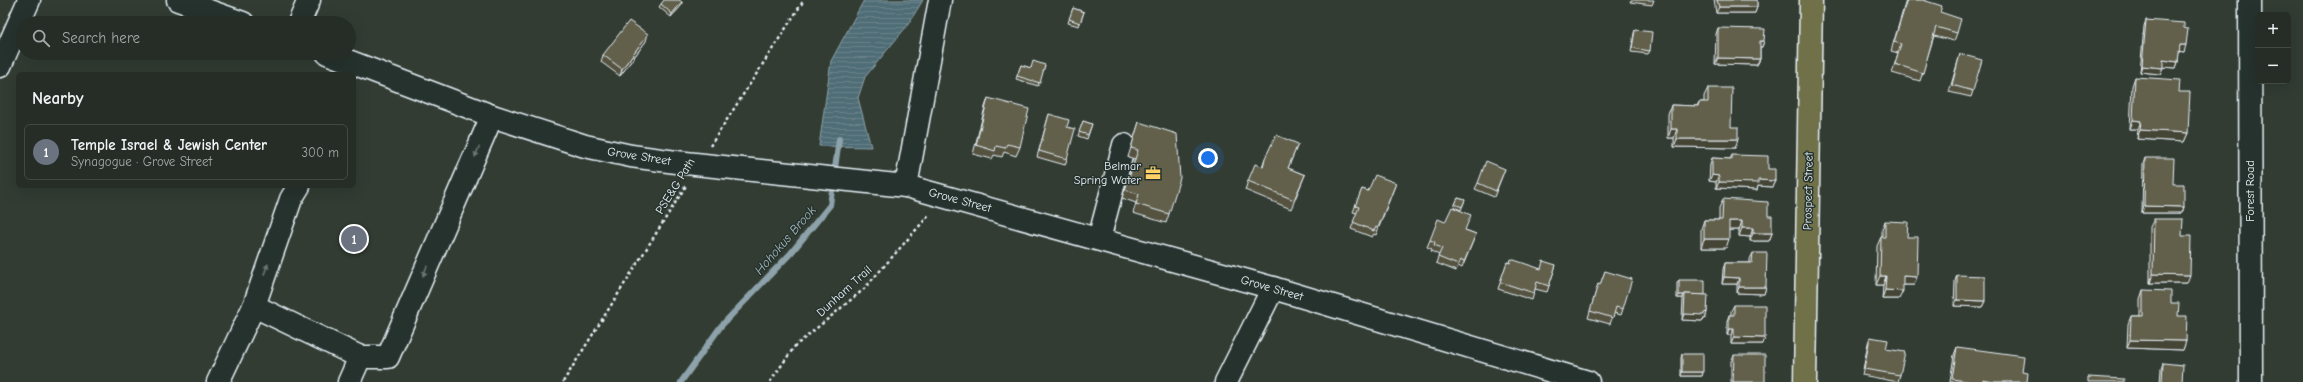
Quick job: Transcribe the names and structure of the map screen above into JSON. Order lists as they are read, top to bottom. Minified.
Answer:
{"streets":{"main road":["Prospect Street"],"street":["Grove Street","Forest Road"],"path":["PSE&G Path","Dunham Trail"]},"crossings":[["Grove Street","PSE&G Path"]],"water":["Hohokus Brook"],"places":{"office":["Belmar Spring Water"]},"page":{"map_buttons":["+","−"],"search":"Search here","heading":"Nearby","list":[{"mark":"1","name":"Temple Israel & Jewish Center","note":"Synagogue · Grove Street","value":"300 m"}],"pins":"1"}}
